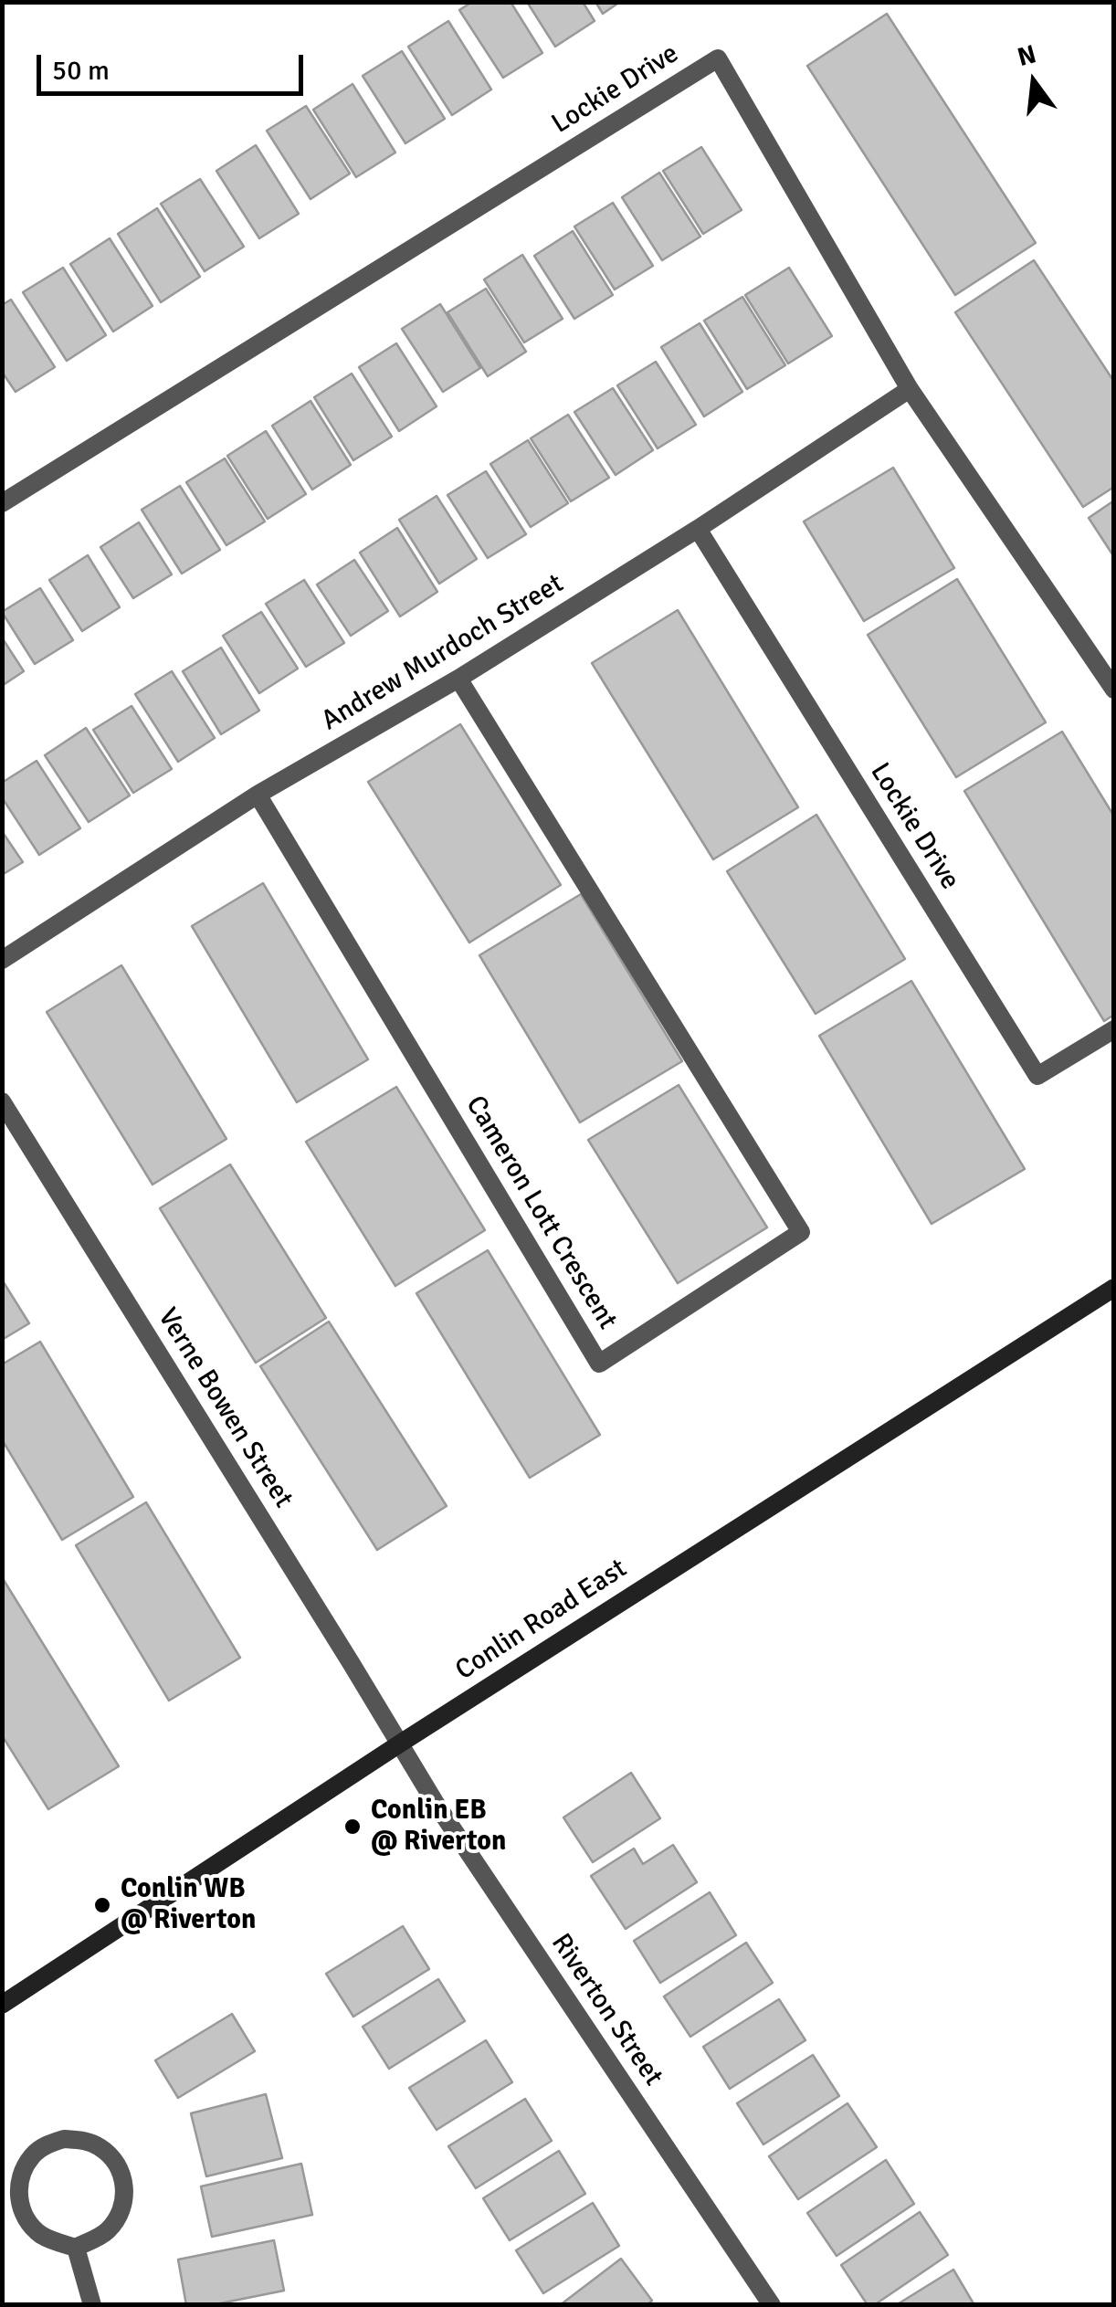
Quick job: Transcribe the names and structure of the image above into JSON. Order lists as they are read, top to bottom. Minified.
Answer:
{"streets":{"street":["Lockie Drive","Andrew Murdoch Street","Cameron Lott Crescent","Verne Bowen Street","Conlin Road East","Riverton Street"]},"crossings":[["Lockie Drive","Andrew Murdoch Street"],["Andrew Murdoch Street","Cameron Lott Crescent"],["Verne Bowen Street","Conlin Road East"],["Verne Bowen Street","Riverton Street"],["Conlin Road East","Riverton Street"]],"places":["Conlin EB @ Riverton","Conlin WB @ Riverton"],"scale_bar":"50 m","north":"top"}
